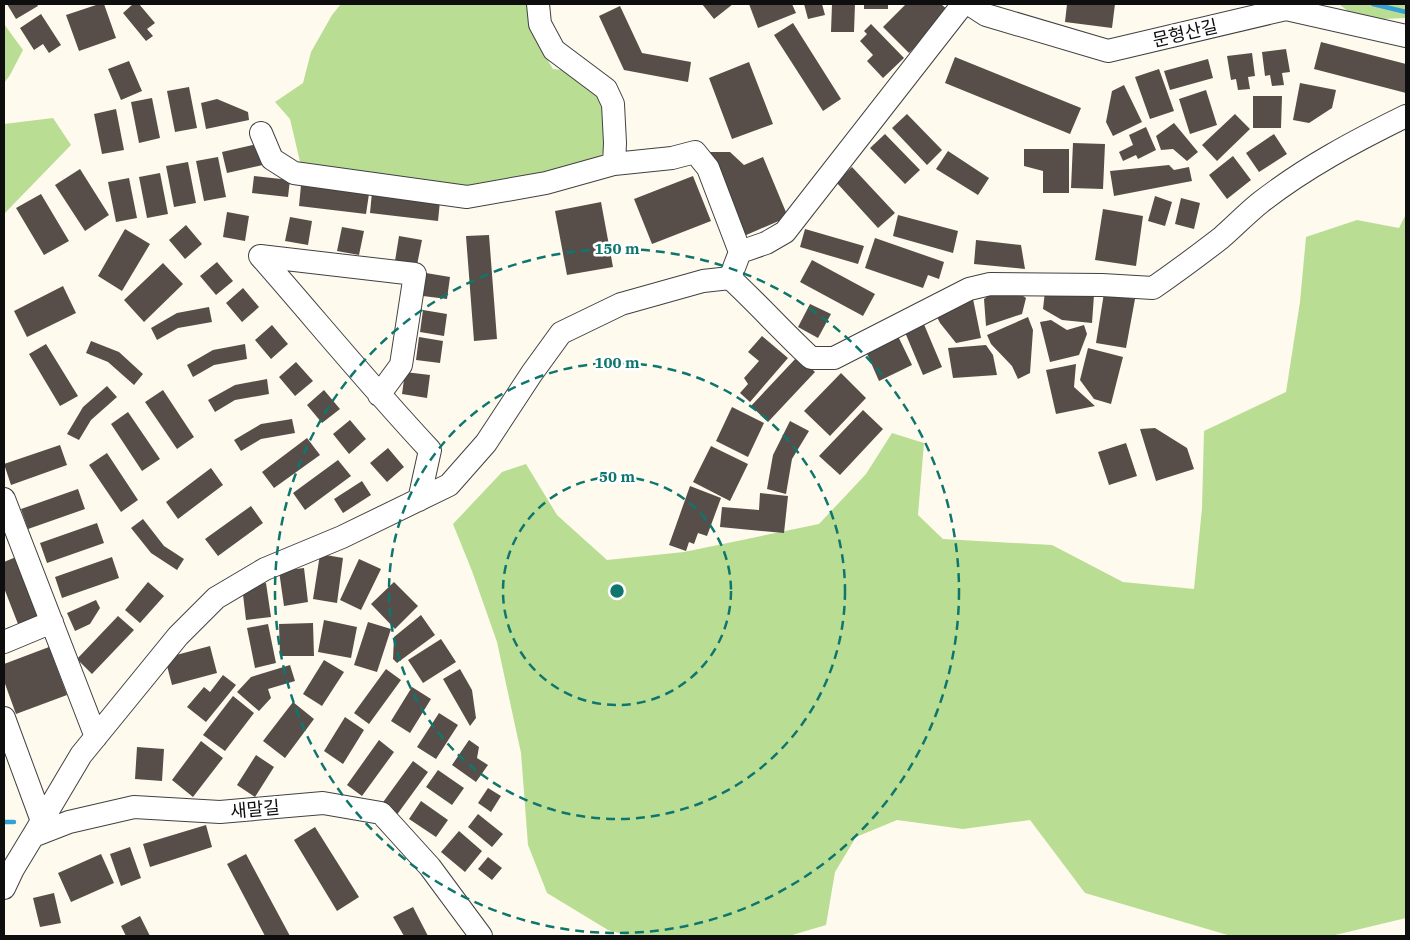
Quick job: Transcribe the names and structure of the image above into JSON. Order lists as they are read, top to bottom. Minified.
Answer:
{"streets":{"street":["문형산길","새말길"]},"rings":["150 m","100 m","50 m"]}
